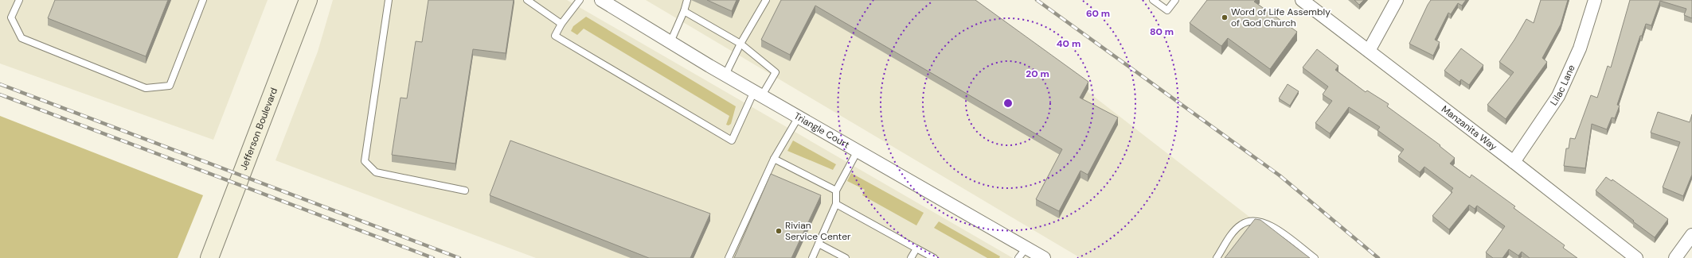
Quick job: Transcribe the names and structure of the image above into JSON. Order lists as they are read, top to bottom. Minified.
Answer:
{"streets":{"main road":["Jefferson Boulevard"],"street":["Lilac Lane","Manzanita Way","Triangle Court"]},"crossings":[["Lilac Lane","Manzanita Way"]],"places":["Word of Life Assembly of God Church","Rivian Service Center"],"rings":["60 m","80 m","40 m","20 m"]}
